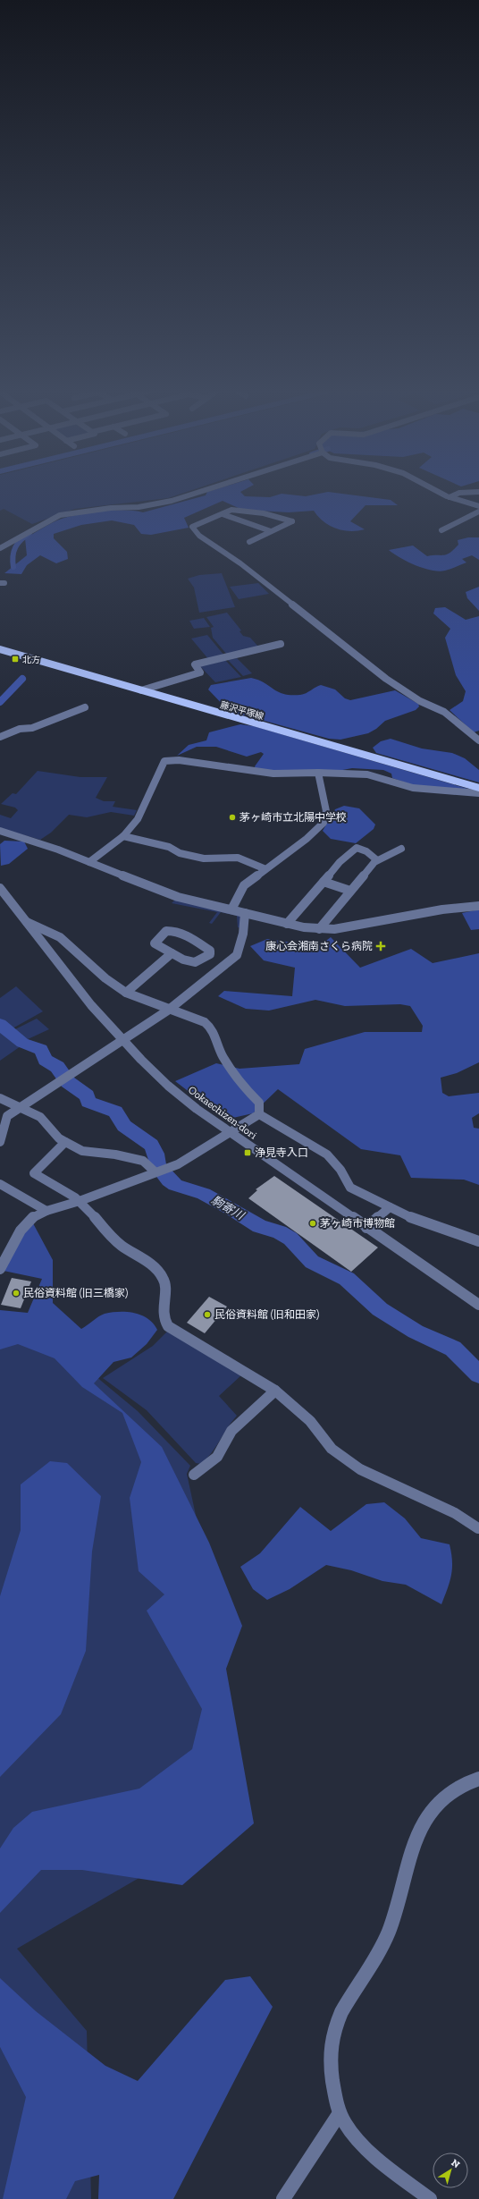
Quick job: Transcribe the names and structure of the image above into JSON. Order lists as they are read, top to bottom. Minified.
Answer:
{"streets":{"main road":["藤沢平塚線"],"street":["Ookaechizen-dori"]},"water":["駒寄川"],"places":{"transit":["北方","浄見寺入口"],"other":["茅ヶ崎市立北陽中学校","茅ヶ崎市博物館","民俗資料館 (旧三橋家)","民俗資料館 (旧和田家)"],"health":["康心会湘南さくら病院"]},"north":"top right"}
